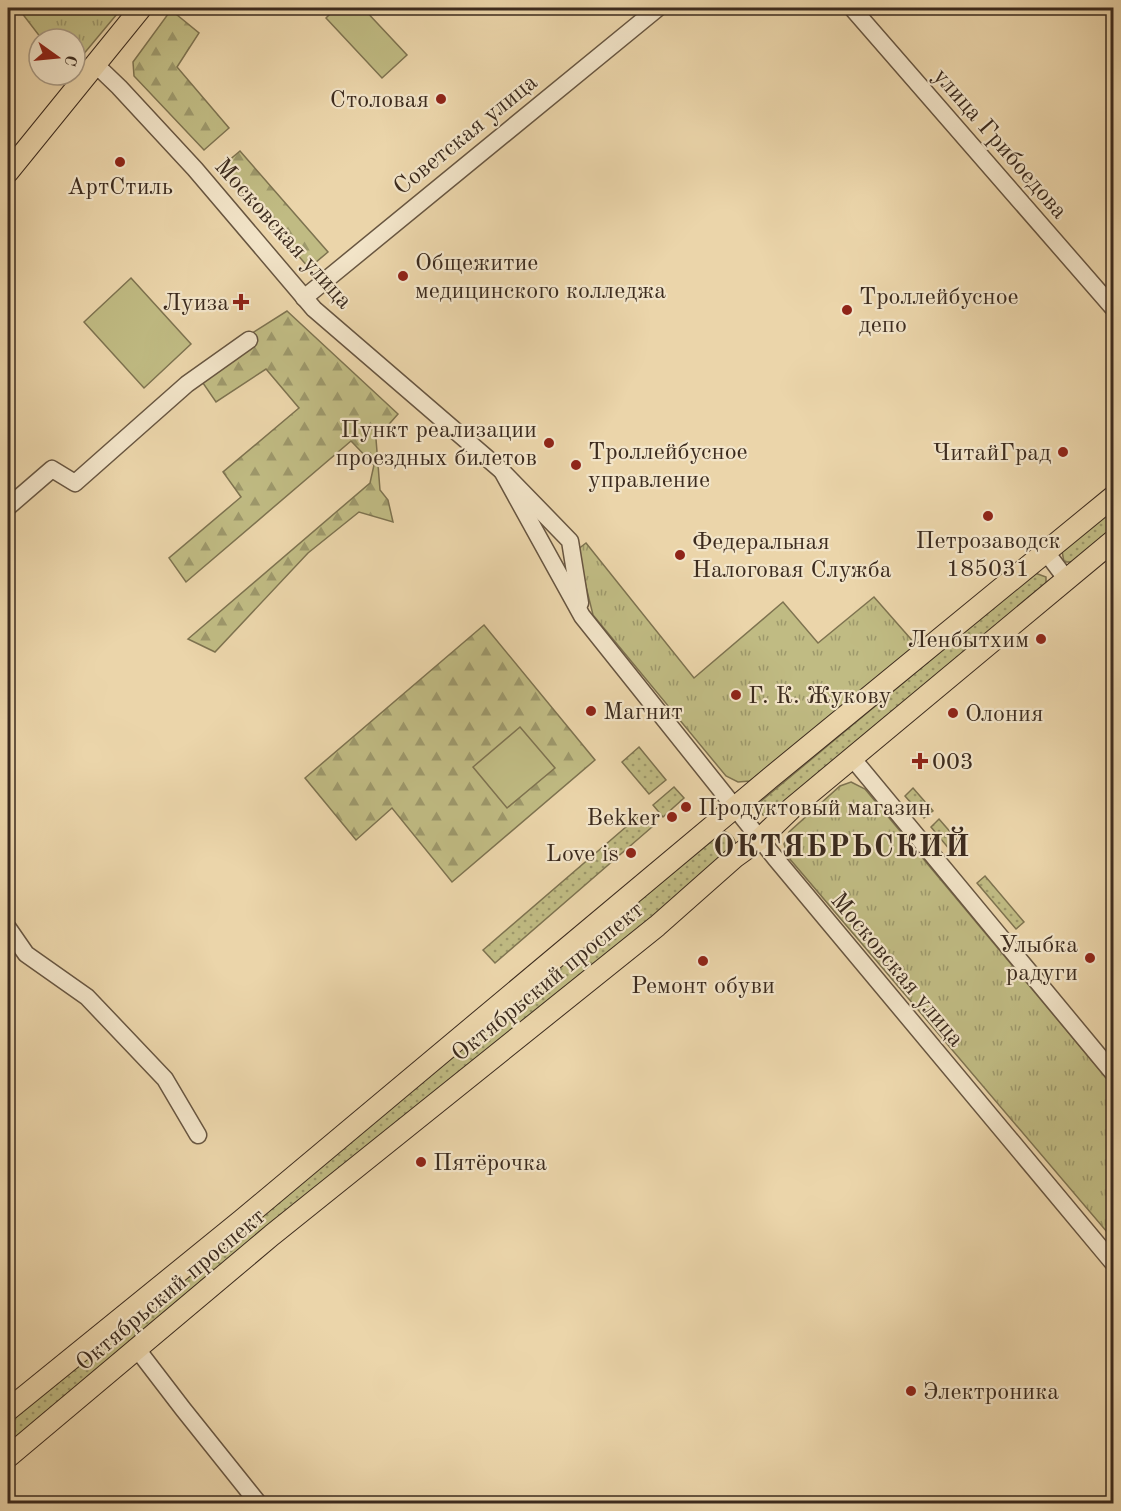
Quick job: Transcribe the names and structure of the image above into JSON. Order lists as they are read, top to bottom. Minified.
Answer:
{"streets":{"main road":["Октябрьский проспект"],"street":["Советская улица","улица Грибоедова","Московская улица"]},"crossings":[["Советская улица","Московская улица"],["Московская улица","Октябрьский проспект"]],"districts":["ОКТЯБРЬСКИЙ"],"places":{"other":["Столовая","АртСтиль","Общежитие медицинского колледжа","Троллейбусное депо","Пункт реализации проездных билетов","ЧитайГрад","Троллейбусное управление","Петрозаводск 185031","Федеральная Налоговая Служба","Ленбытхим","Г. К. Жукову","Магнит","Олония","Продуктовый магазин","Bekker","Love is","Улыбка радуги","Ремонт обуви","Пятёрочка","Электроника"],"health":["Луиза","003"]},"north":"right"}
